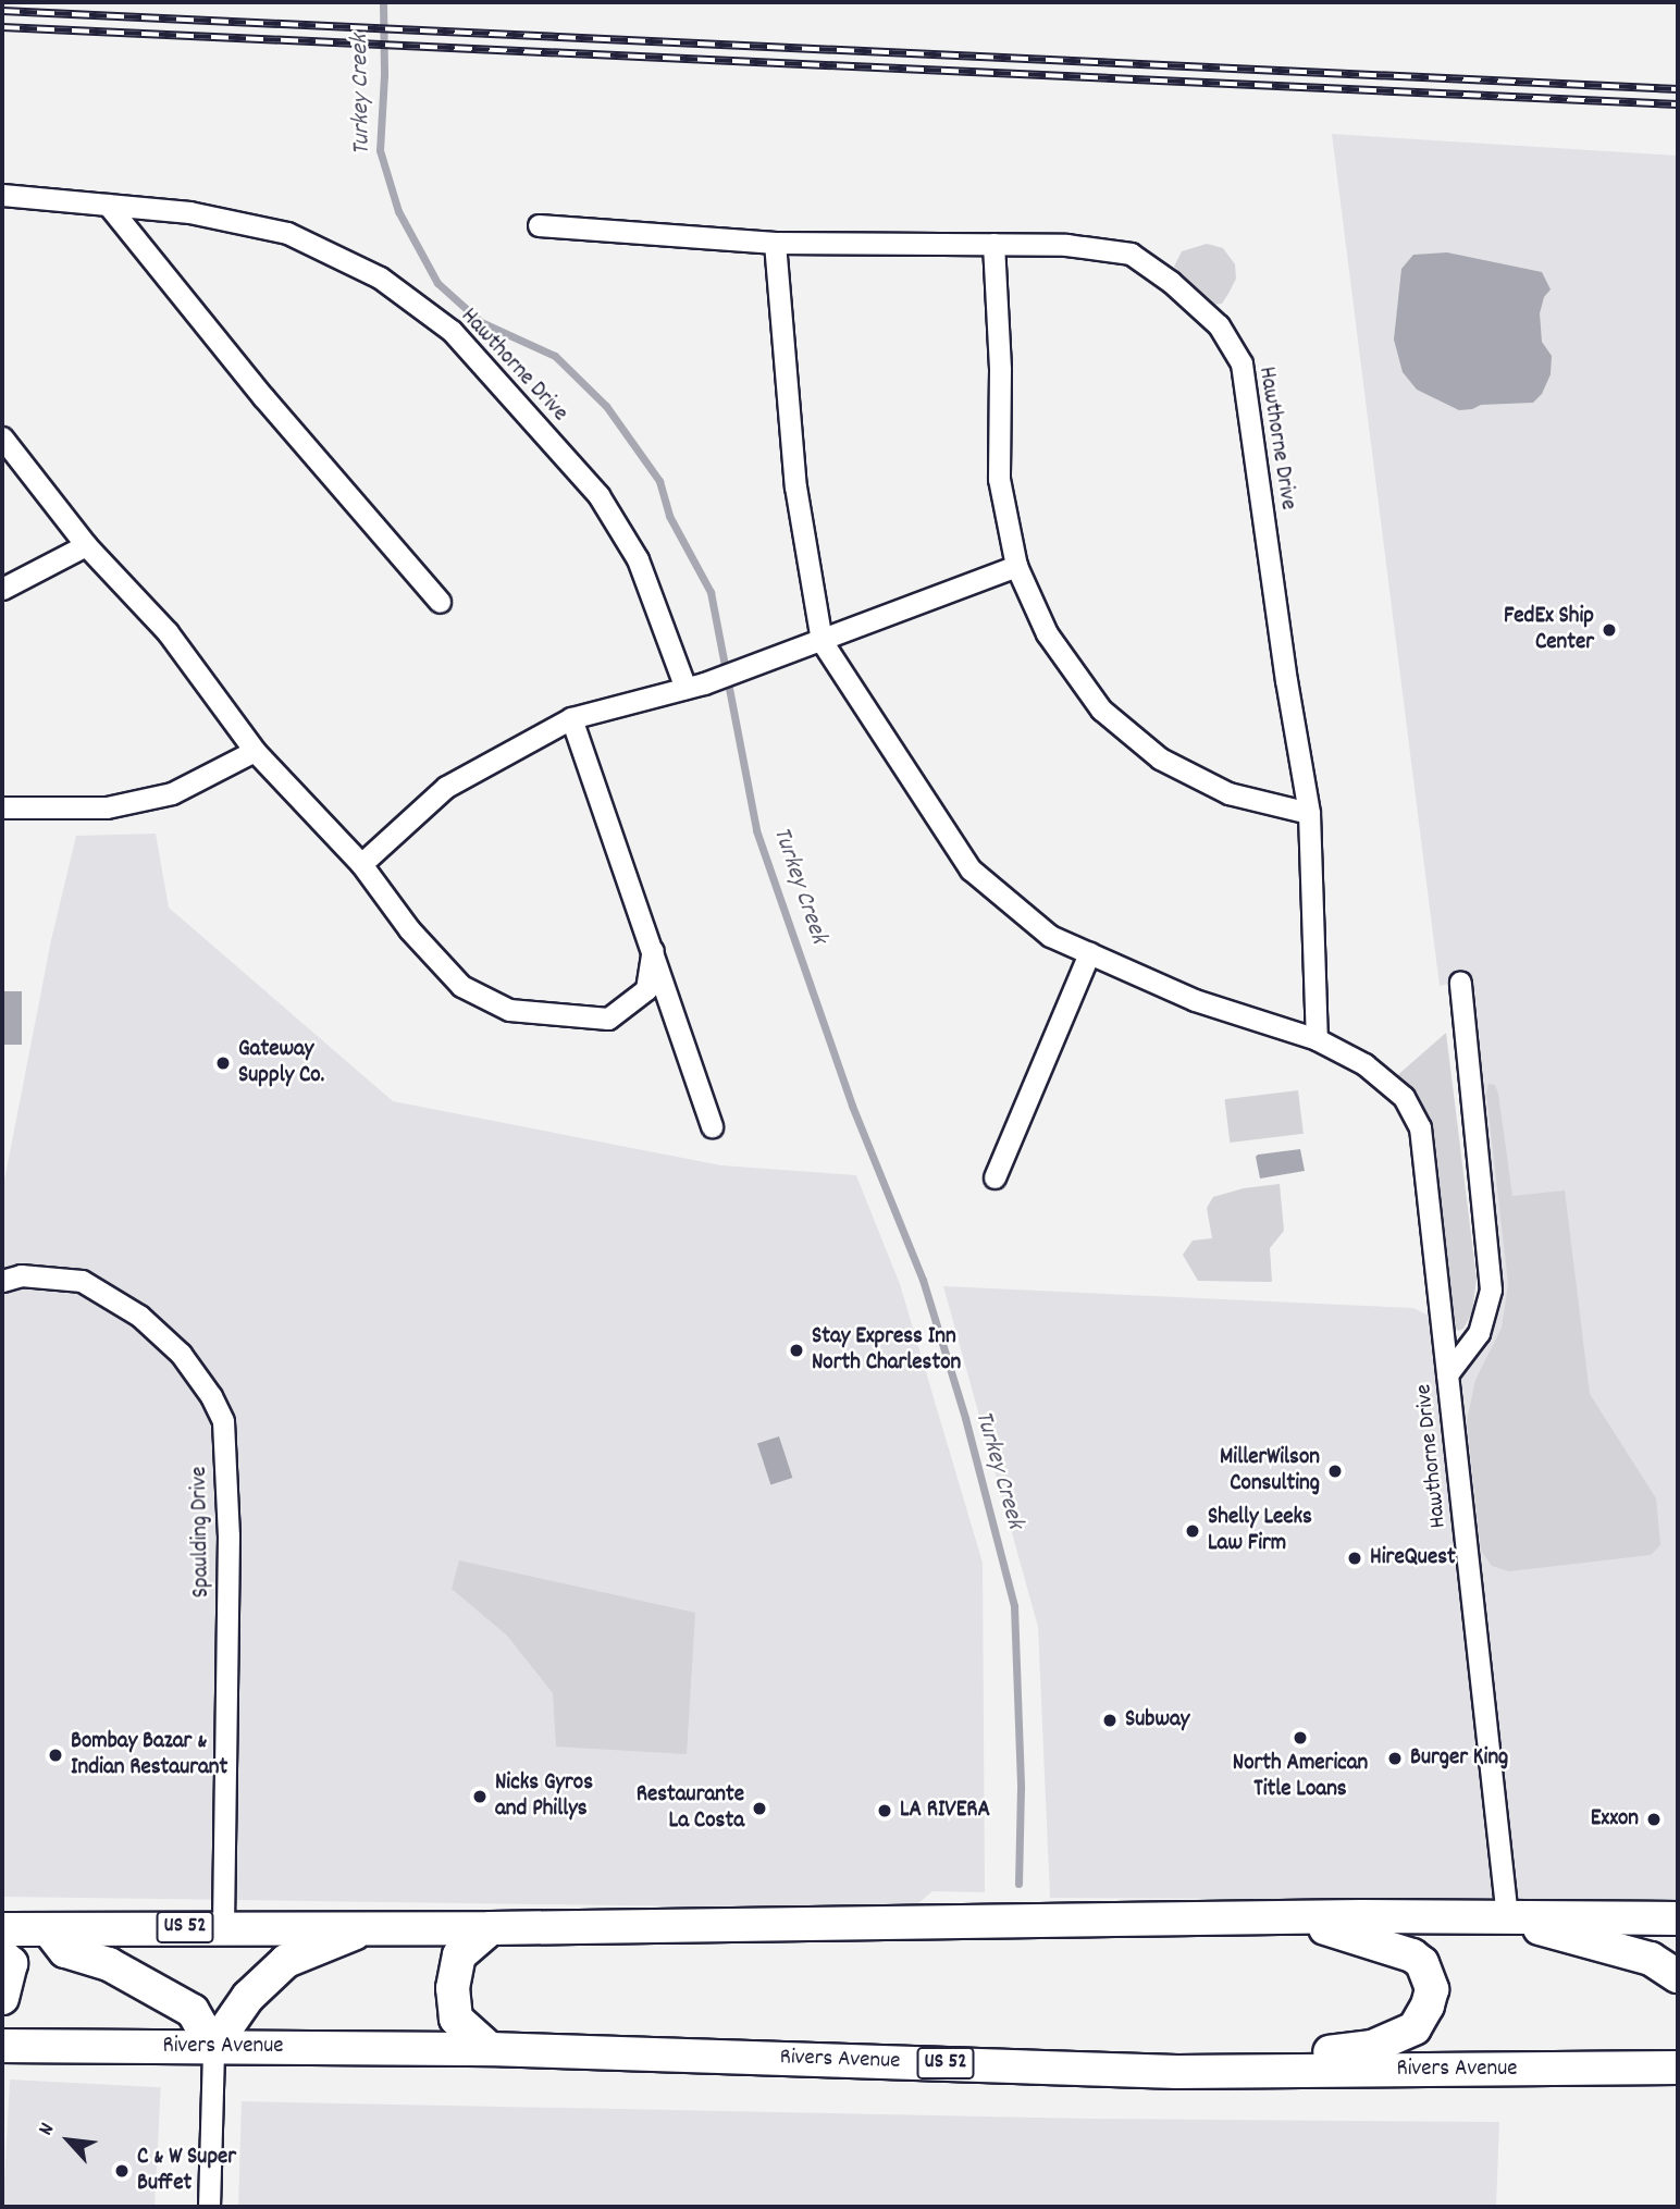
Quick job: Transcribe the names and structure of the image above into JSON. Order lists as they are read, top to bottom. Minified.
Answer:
{"streets":{"main road":["US 52","Rivers Avenue"],"street":["Hawthorne Drive","Spaulding Drive"]},"crossings":[["Hawthorne Drive","US 52"],["Spaulding Drive","US 52"]],"water":["Turkey Creek"],"places":["FedEx Ship Center","Gateway Supply Co.","Stay Express Inn North Charleston","MillerWilson Consulting","Shelly Leeks Law Firm","HireQuest","Subway","North American Title Loans","Bombay Bazar & Indian Restaurant","Burger King","Nicks Gyros and Phillys","Restaurante La Costa","LA RIVERA","Exxon","C & W Super Buffet"],"north":"top left"}
